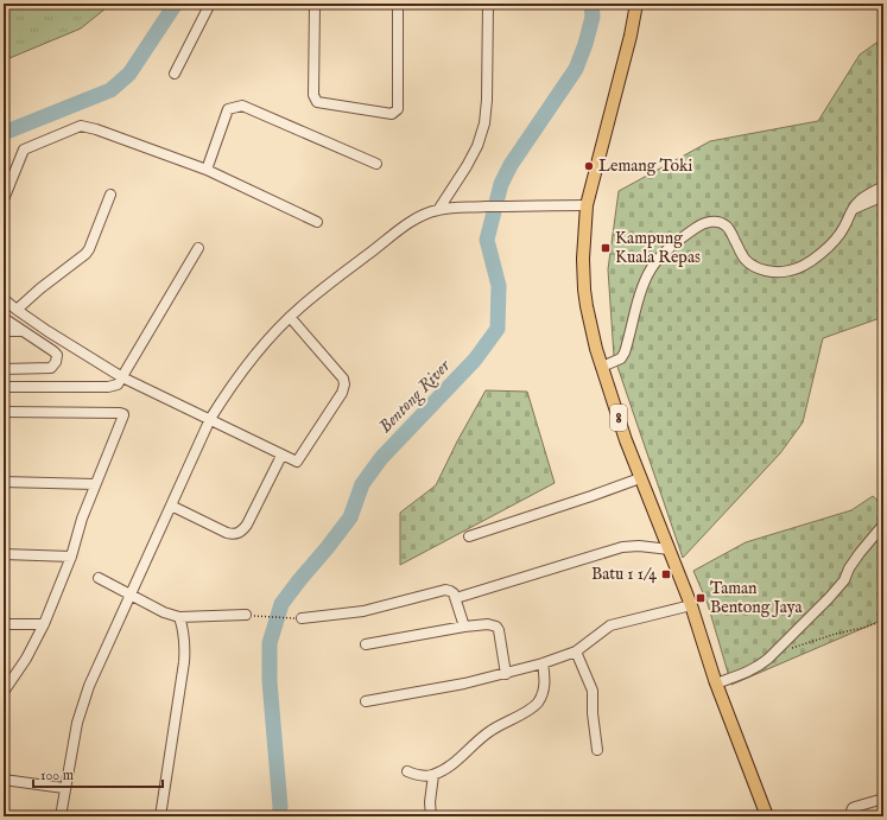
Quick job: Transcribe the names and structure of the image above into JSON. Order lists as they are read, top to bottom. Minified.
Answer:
{"streets":{"main road":["8"]},"water":["Bentong River"],"places":{"other":["Lemang Toki"],"transit":["Kampung Kuala Repas","Batu 1 1/4","Taman Bentong Jaya"]},"scale_bar":"100 m"}
